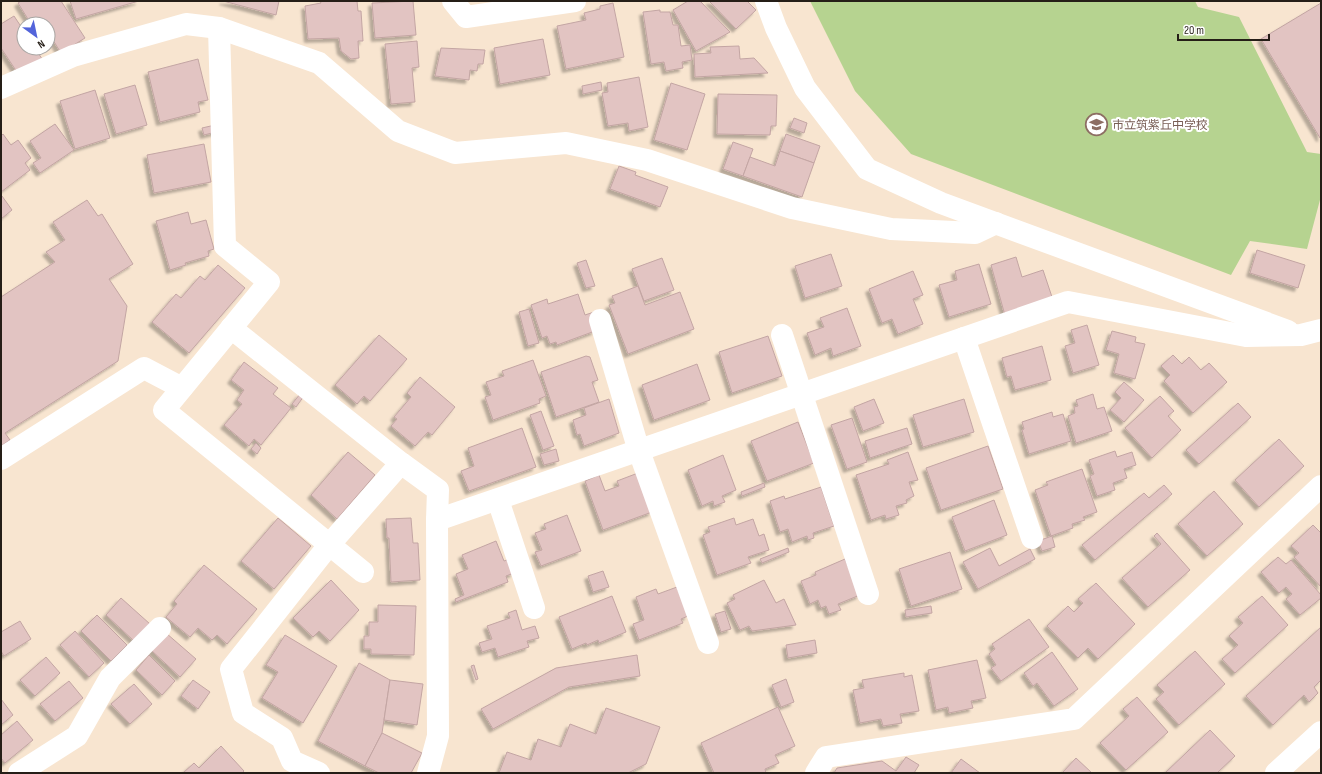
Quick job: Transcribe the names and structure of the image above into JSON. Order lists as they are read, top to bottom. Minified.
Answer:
{"places":{"school or university":["市立筑紫丘中学校"]},"scale_bar":"20 m","north":"bottom right"}
